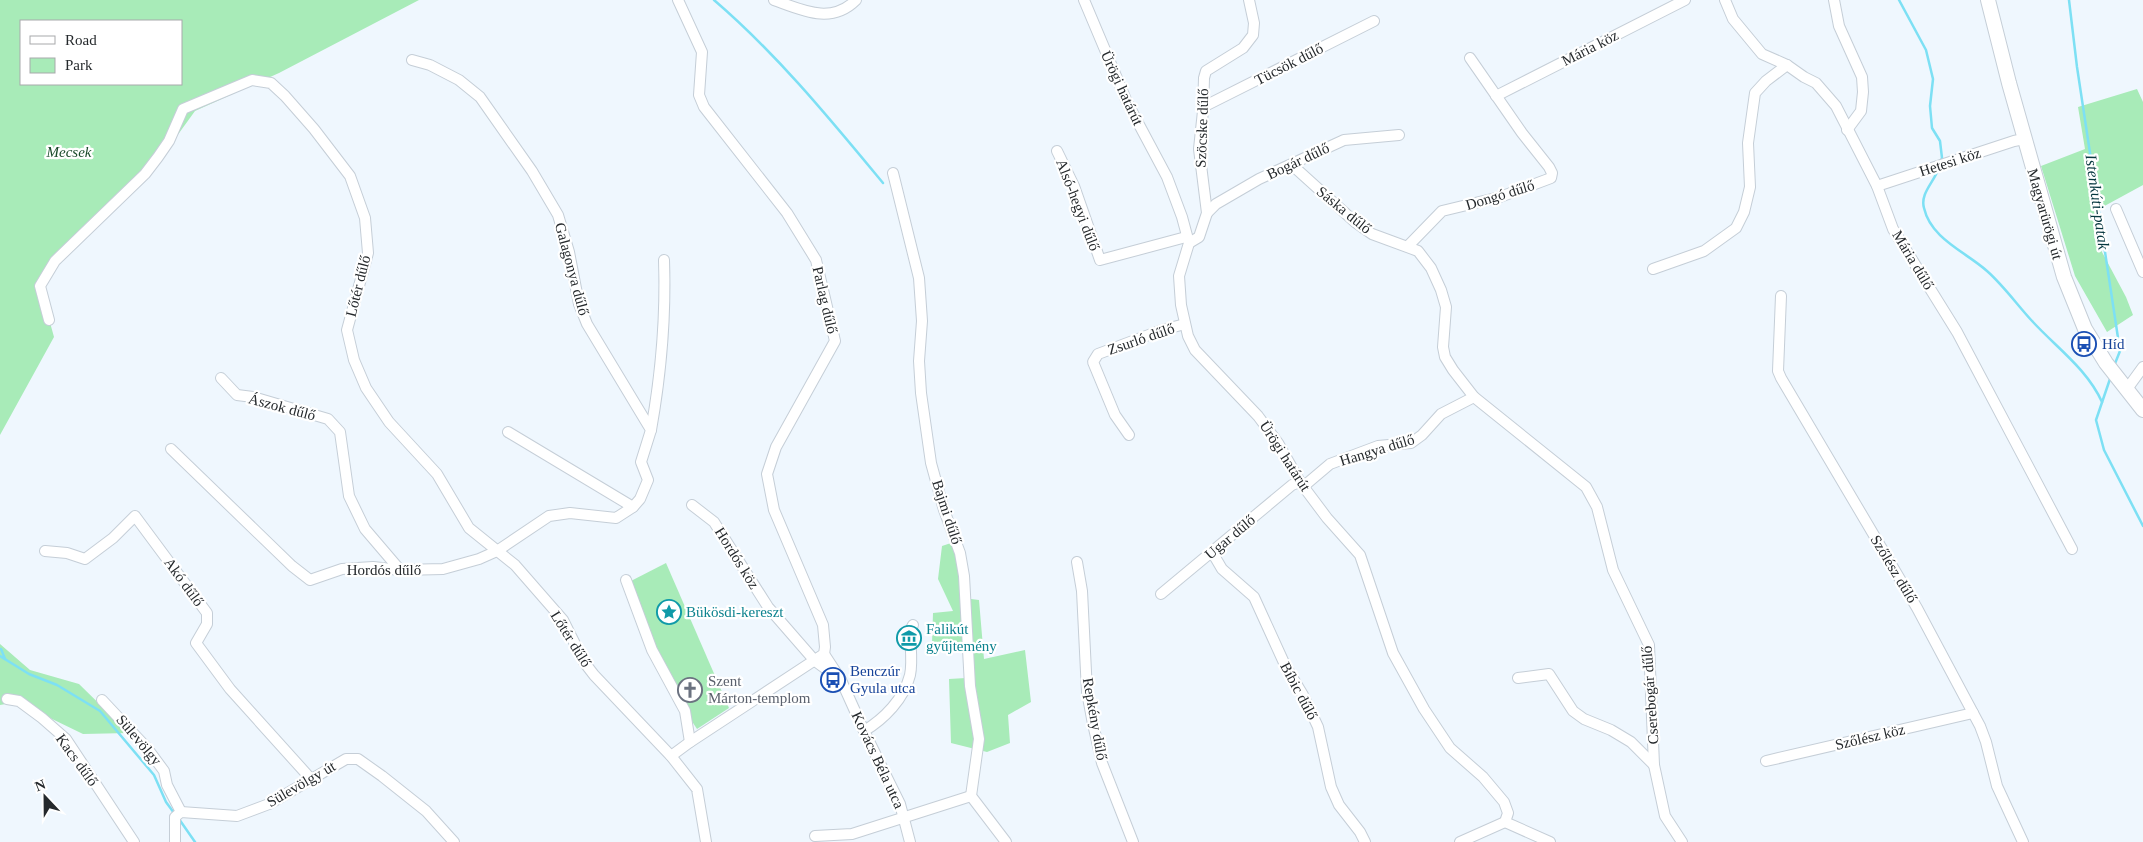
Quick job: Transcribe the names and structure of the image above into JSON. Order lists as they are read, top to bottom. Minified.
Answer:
{"streets":{"main road":["Magyarürögi út"],"street":["Mária köz","Tücsök dűlő","Ürögi határút","Szöcske dűlő","Bogár dűlő","Hetesi köz","Dongó dűlő","Alsó-hegyi dűlő","Sáska dűlő","Mária dűlő","Galagonya dűlő","Lőtér dűlő","Parlag dűlő","Zsurló dűlő","Ászok dűlő","Hangya dűlő","Bajmi dűlő","Ugar dűlő","Hordós köz","Szőlész dűlő","Hordós dűlő","Akó dűlő","Bíbic dűlő","Cserebogár dűlő","Repkény dűlő","Szőlész köz","Sülevölgy","Kacs dűlő","Kovács Béla utca","Sülevölgy út"]},"crossings":[["Mária köz","Dongó dűlő"],["Tücsök dűlő","Szöcske dűlő"],["Ürögi határút","Szöcske dűlő"],["Ürögi határút","Alsó-hegyi dűlő"],["Ürögi határút","Zsurló dűlő"],["Ürögi határút","Hangya dűlő"],["Ürögi határút","Ugar dűlő"],["Szöcske dűlő","Bogár dűlő"],["Szöcske dűlő","Alsó-hegyi dűlő"],["Bogár dűlő","Sáska dűlő"],["Hetesi köz","Magyarürögi út"],["Hetesi köz","Mária dűlő"],["Dongó dűlő","Sáska dűlő"],["Sáska dűlő","Hangya dűlő"],["Sáska dűlő","Cserebogár dűlő"],["Galagonya dűlő","Hordós dűlő"],["Lőtér dűlő","Hordós dűlő"],["Parlag dűlő","Hordós köz"],["Ászok dűlő","Hordós dűlő"],["Hangya dűlő","Ugar dűlő"],["Hangya dűlő","Cserebogár dűlő"],["Ugar dűlő","Bíbic dűlő"],["Hordós köz","Kovács Béla utca"],["Szőlész dűlő","Szőlész köz"],["Akó dűlő","Sülevölgy út"],["Sülevölgy","Sülevölgy út"]],"water":["Istenkúti-patak"],"parks":["Mecsek"],"places":{"bus stop":["Híd","Benczúr Gyula utca"],"place":["Bükösdi-kereszt"],"museum":["Falikút gyűjtemény"],"church":["Szent Márton-templom"]},"legend":["Road","Park"],"north":"top"}
